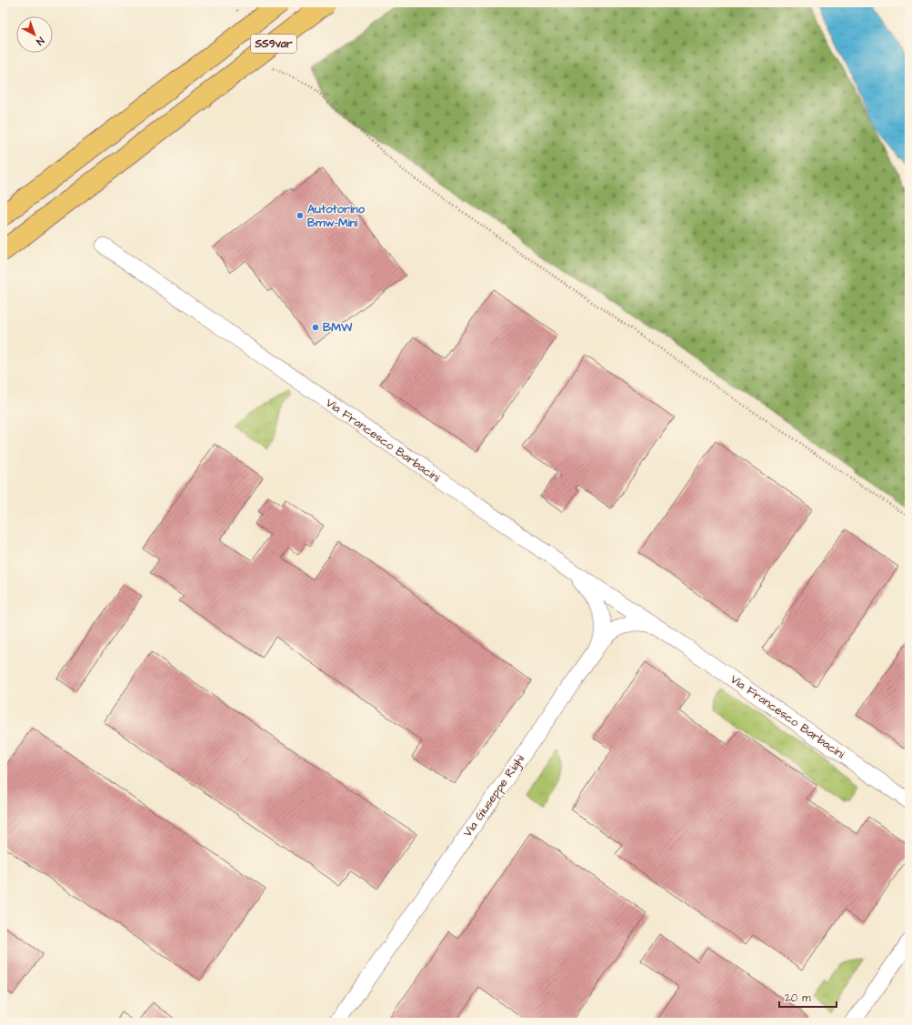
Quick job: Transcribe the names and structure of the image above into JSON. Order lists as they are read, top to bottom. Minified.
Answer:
{"streets":{"highway":["SS9var"],"street":["Via Francesco Barbacini","Via Giuseppe Righi"]},"crossings":[["Via Francesco Barbacini","Via Giuseppe Righi"]],"places":["Autotorino Bmw-Mini","BMW"],"scale_bar":"20 m","north":"bottom right"}
